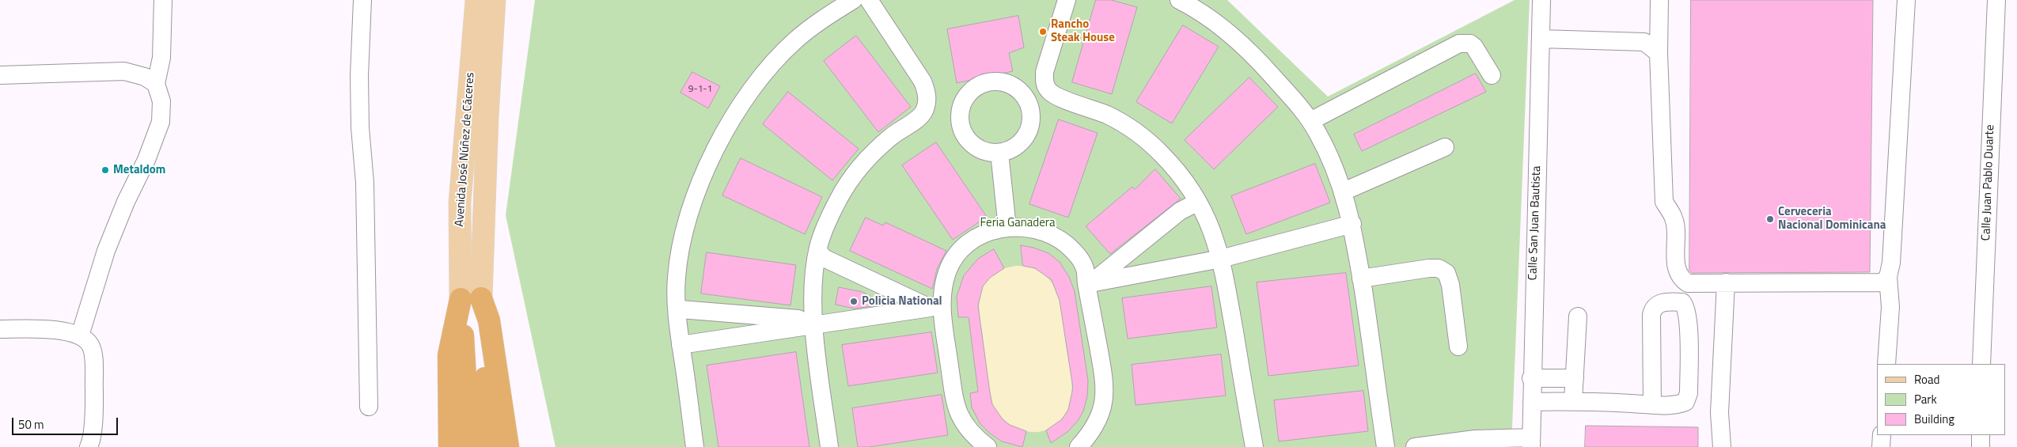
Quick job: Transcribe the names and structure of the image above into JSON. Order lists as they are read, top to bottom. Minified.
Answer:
{"streets":{"main road":["Avenida José Núñez de Cáceres"],"street":["Calle Juan Pablo Duarte","Calle San Juan Bautista"]},"parks":["Feria Ganadera"],"places":["Rancho Steak House","Metaldom","Cerveceria Nacional Dominicana","Policia National"],"house_numbers":["9-1-1"],"legend":["Road","Park","Building"],"scale_bar":"50 m"}
